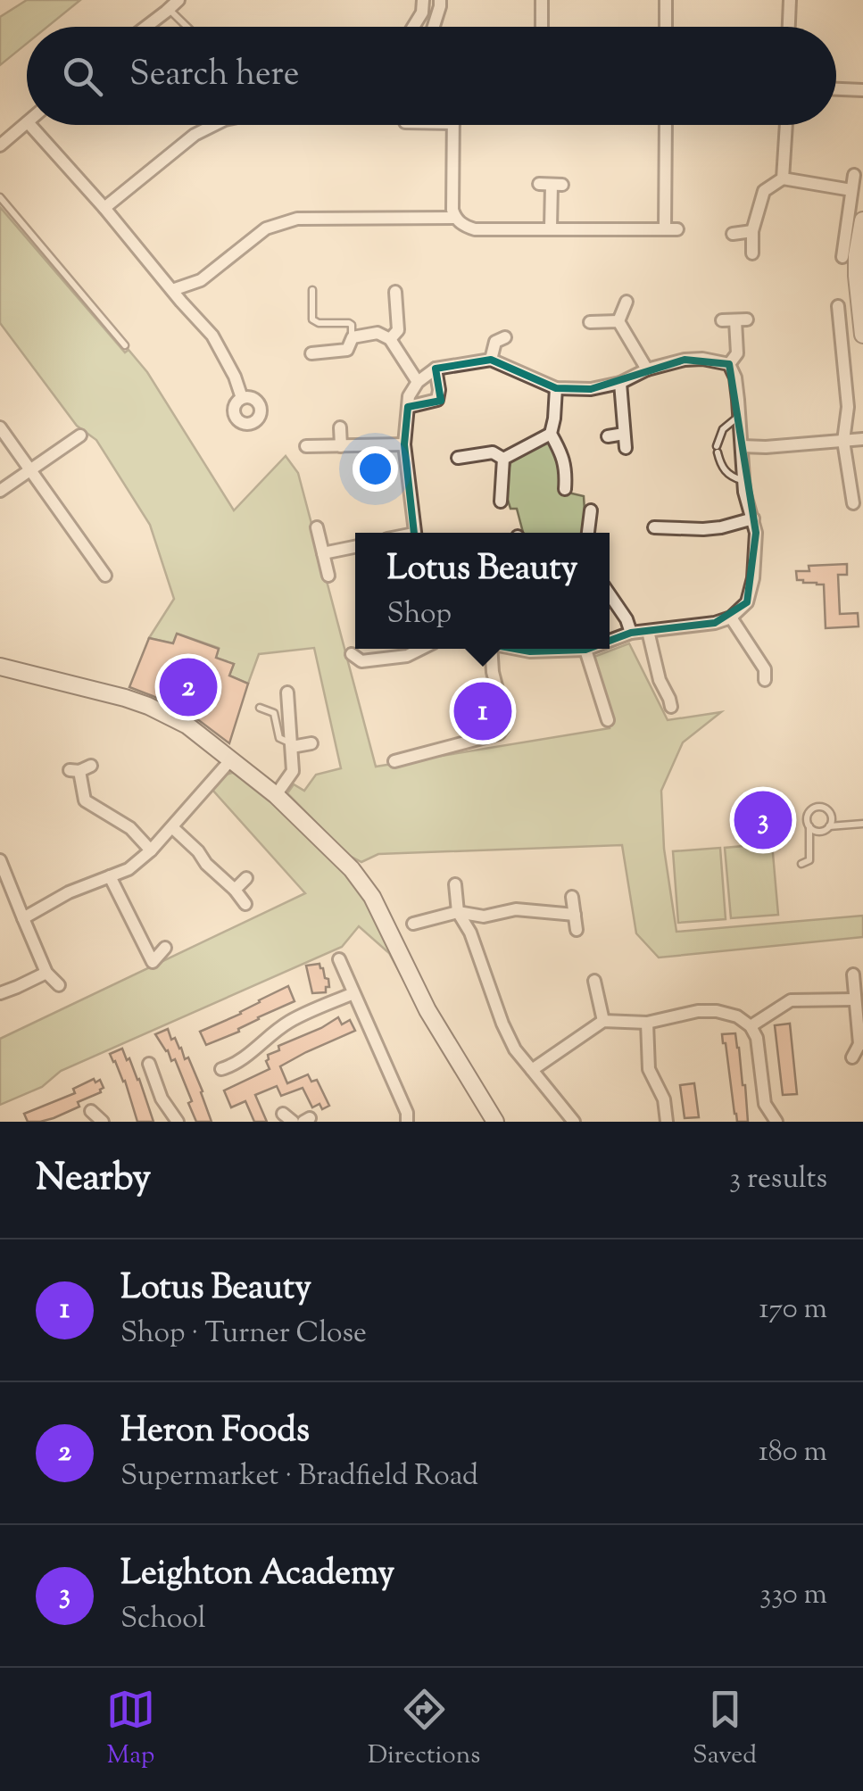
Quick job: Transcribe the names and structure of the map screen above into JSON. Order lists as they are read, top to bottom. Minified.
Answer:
{"page":{"search":"Search here","popup":["Lotus Beauty","Shop"],"pins":["2","1","3"],"heading":["Nearby","3 results"],"list":[{"mark":"1","name":"Lotus Beauty","note":"Shop · Turner Close","value":"170 m"},{"mark":"2","name":"Heron Foods","note":"Supermarket · Bradfield Road","value":"180 m"},{"mark":"3","name":"Leighton Academy","note":"School","value":"330 m"}],"nav":["Map","Directions","Saved"]}}
